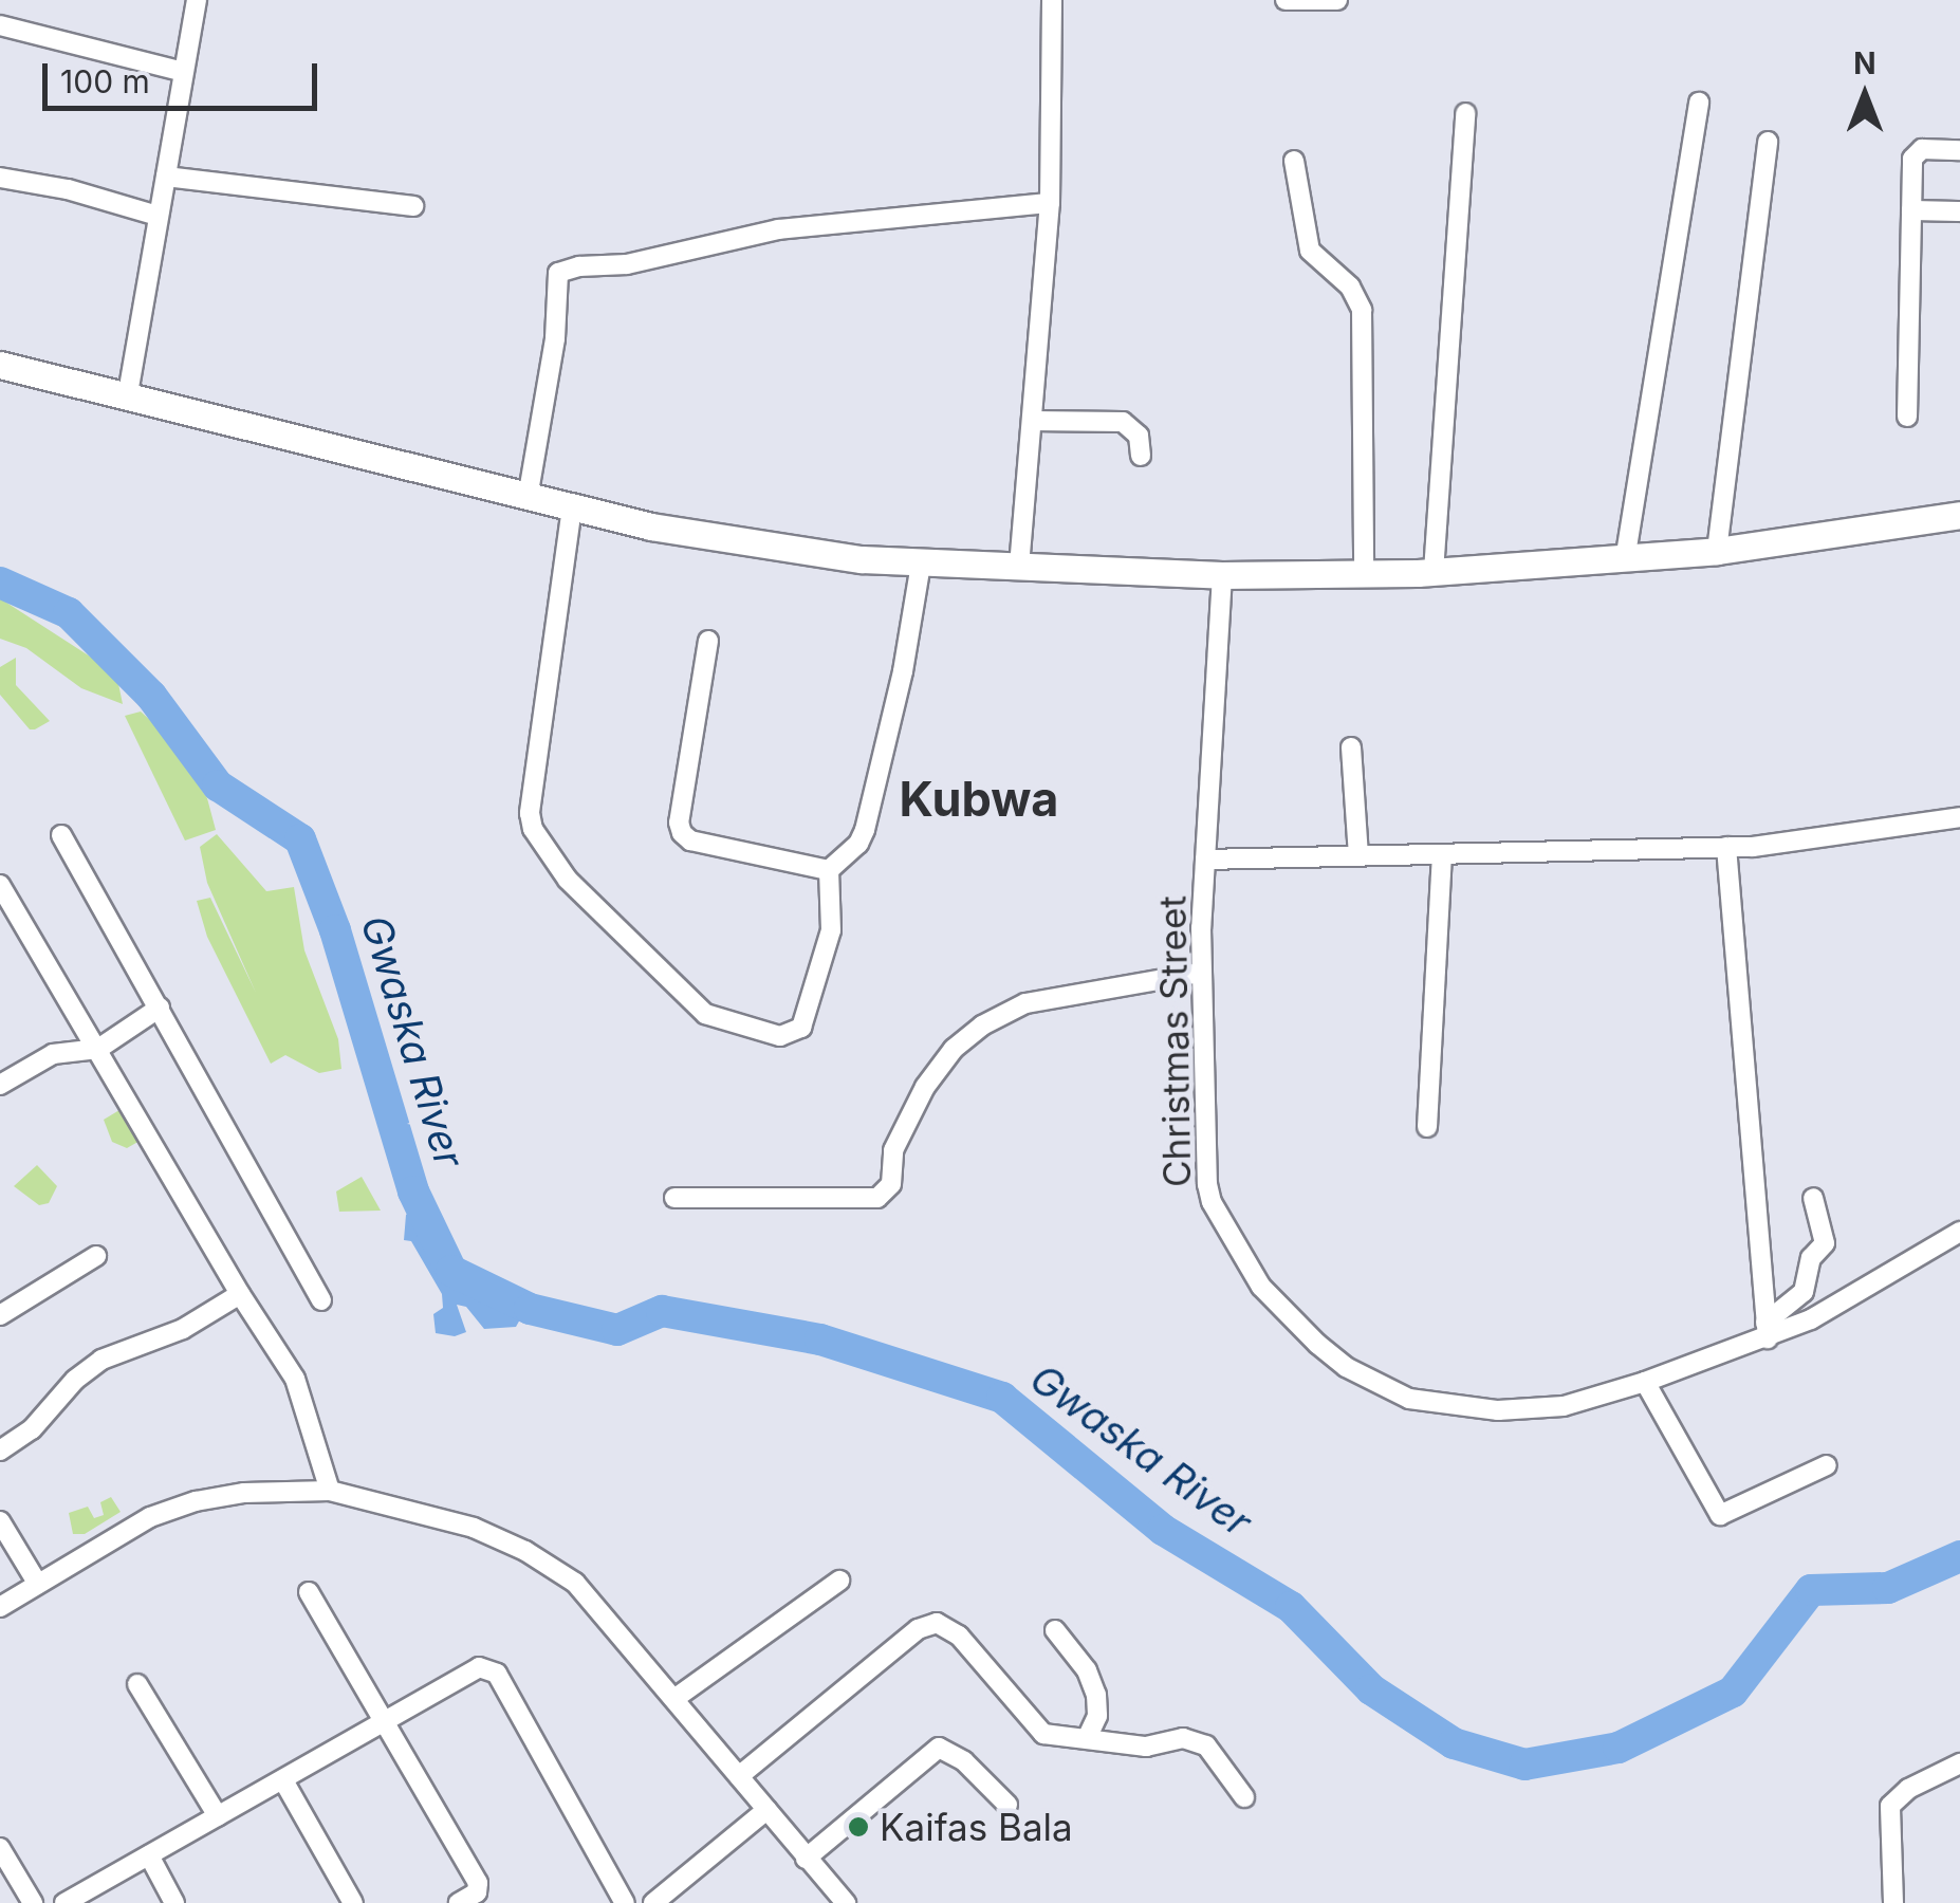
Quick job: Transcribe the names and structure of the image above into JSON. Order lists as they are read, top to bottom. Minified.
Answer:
{"streets":{"street":["Christmas Street"]},"districts":["Kubwa"],"water":["Gwaska River"],"places":["Kaifas Bala"],"scale_bar":"100 m","north":"top"}
